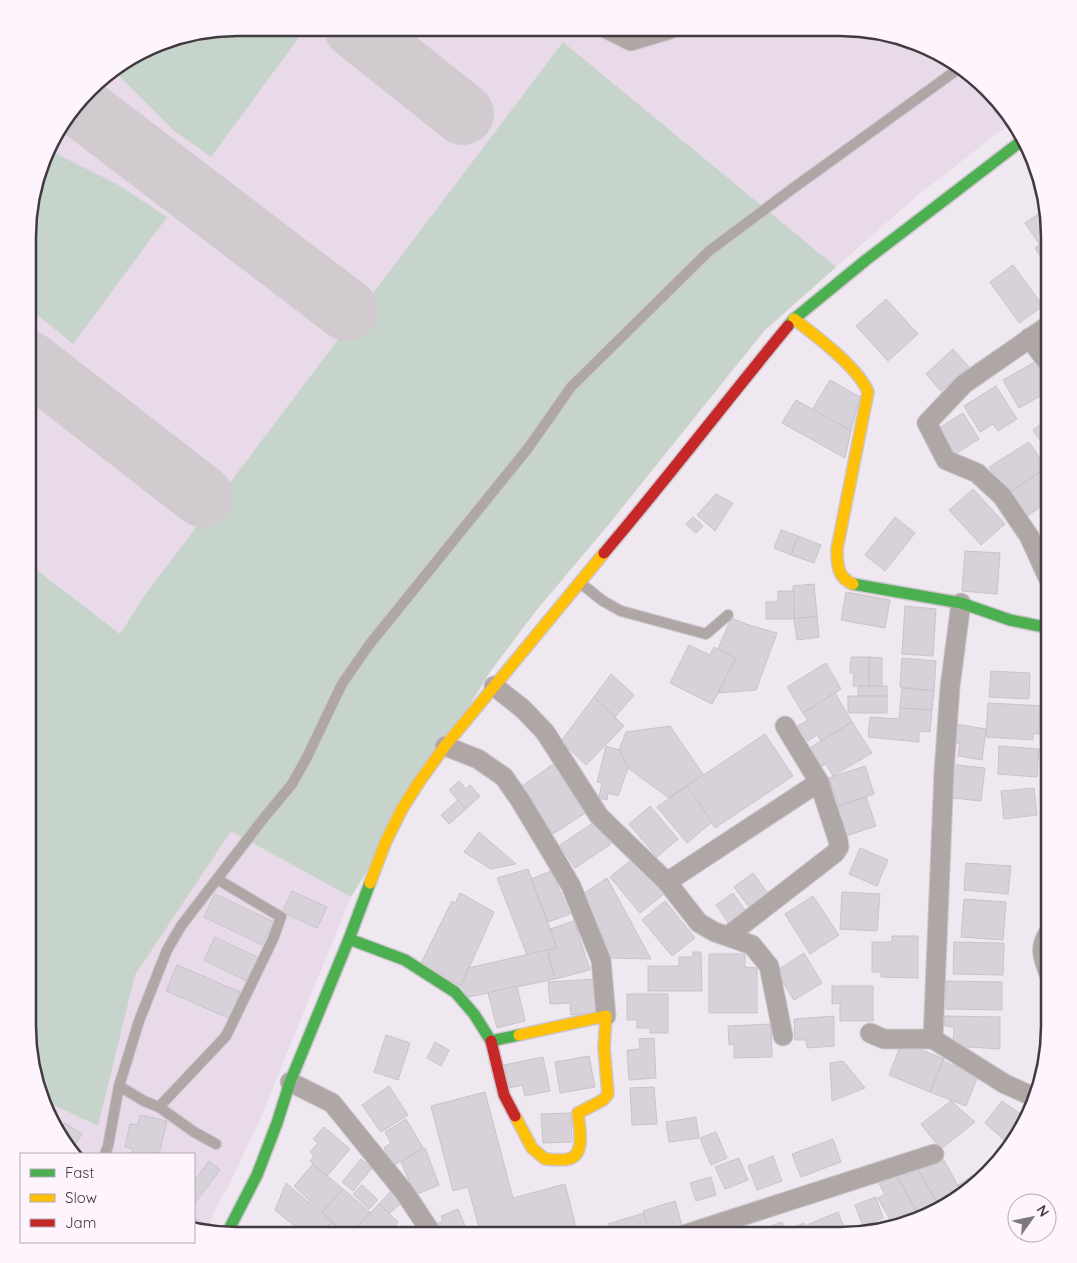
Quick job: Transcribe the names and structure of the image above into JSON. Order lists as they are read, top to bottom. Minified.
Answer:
{"legend":["Fast","Slow","Jam"],"north":"top right"}
